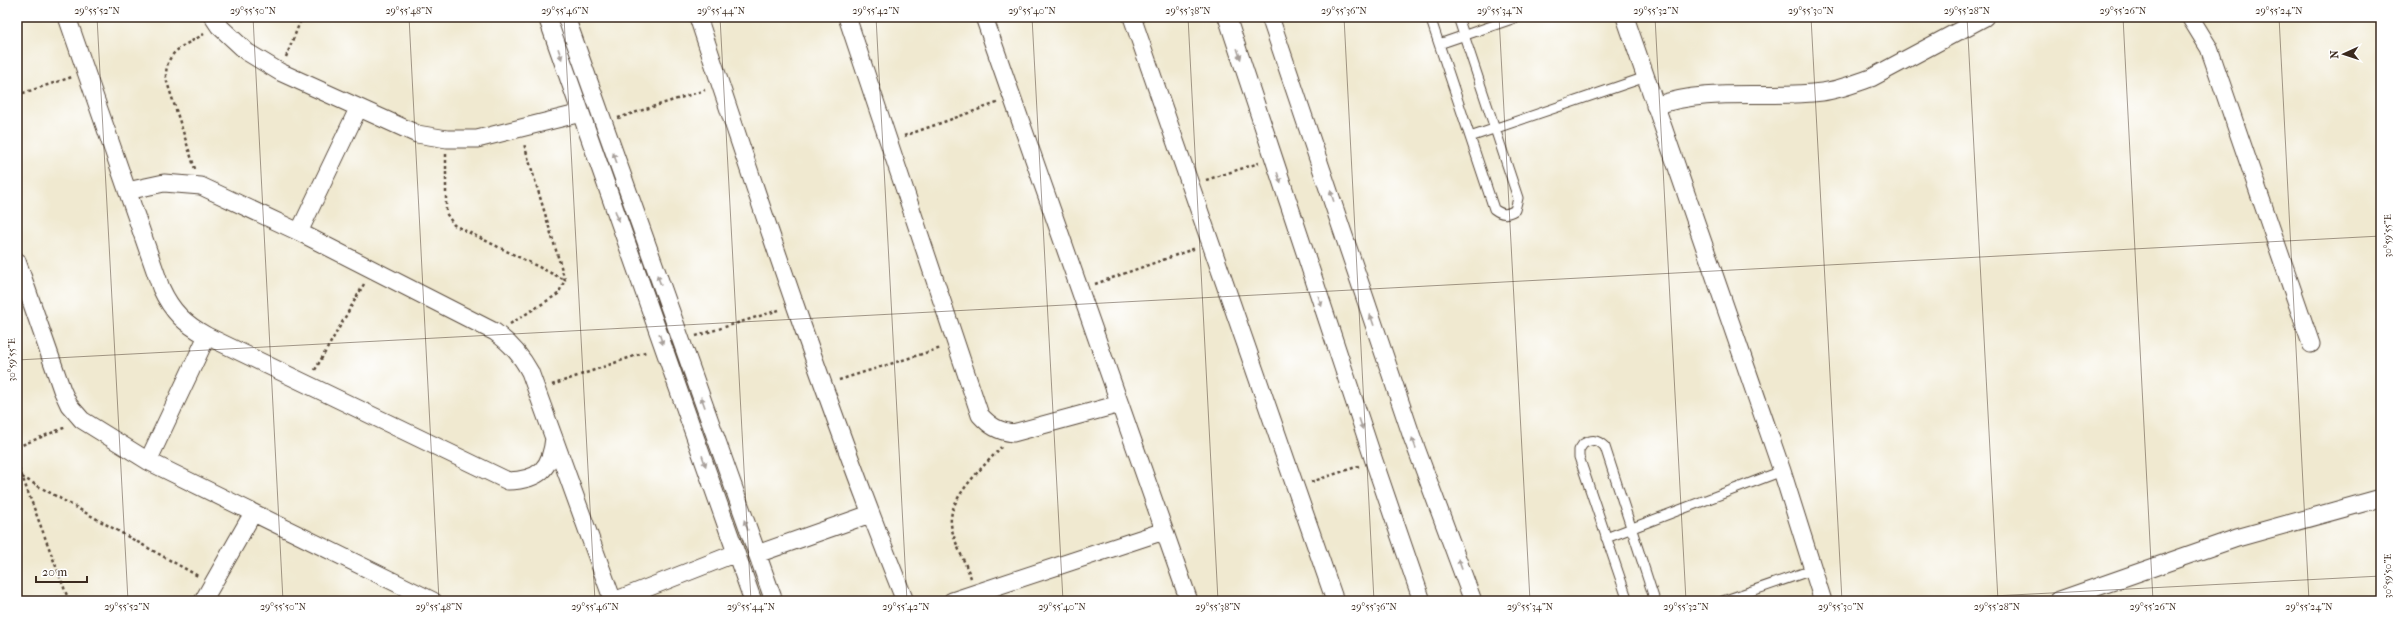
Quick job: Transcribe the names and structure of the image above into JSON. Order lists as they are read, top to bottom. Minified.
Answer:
{"scale_bar":"20 m","north":"left","coordinates":["29°55'52\"N","29°55'50\"N","29°55'48\"N","29°55'46\"N","29°55'44\"N","29°55'42\"N","29°55'40\"N","29°55'38\"N","29°55'36\"N","29°55'34\"N","29°55'32\"N","29°55'30\"N","29°55'28\"N","29°55'26\"N","29°55'24\"N","30°59'55\"E","30°59'50\"E"]}
